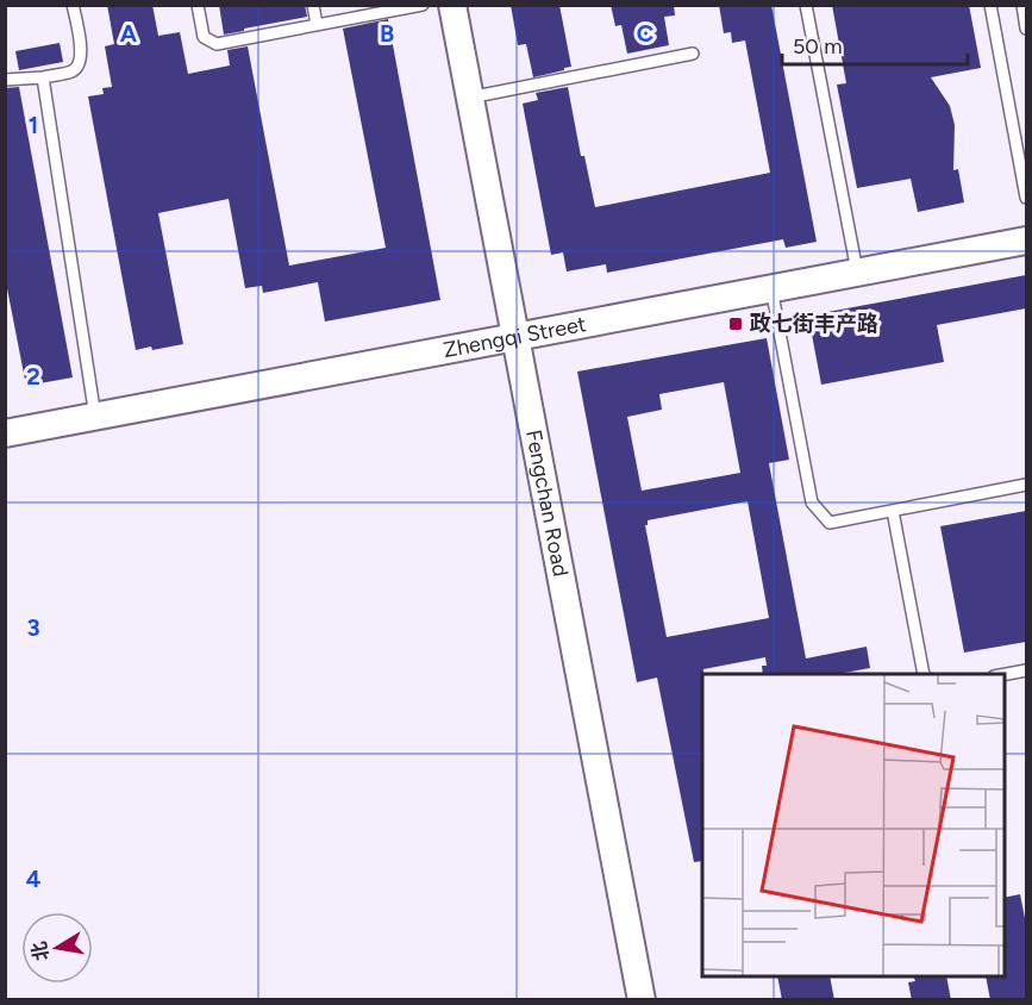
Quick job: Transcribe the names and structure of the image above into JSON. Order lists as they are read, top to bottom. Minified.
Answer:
{"streets":{"street":["Zhengqi Street","Fengchan Road"]},"crossings":[["Zhengqi Street","Fengchan Road"]],"places":{"transit":["政七街丰产路"]},"scale_bar":"50 m","north":"left","grid":{"columns":["A","B","C"],"rows":["1","2","3","4"]}}
